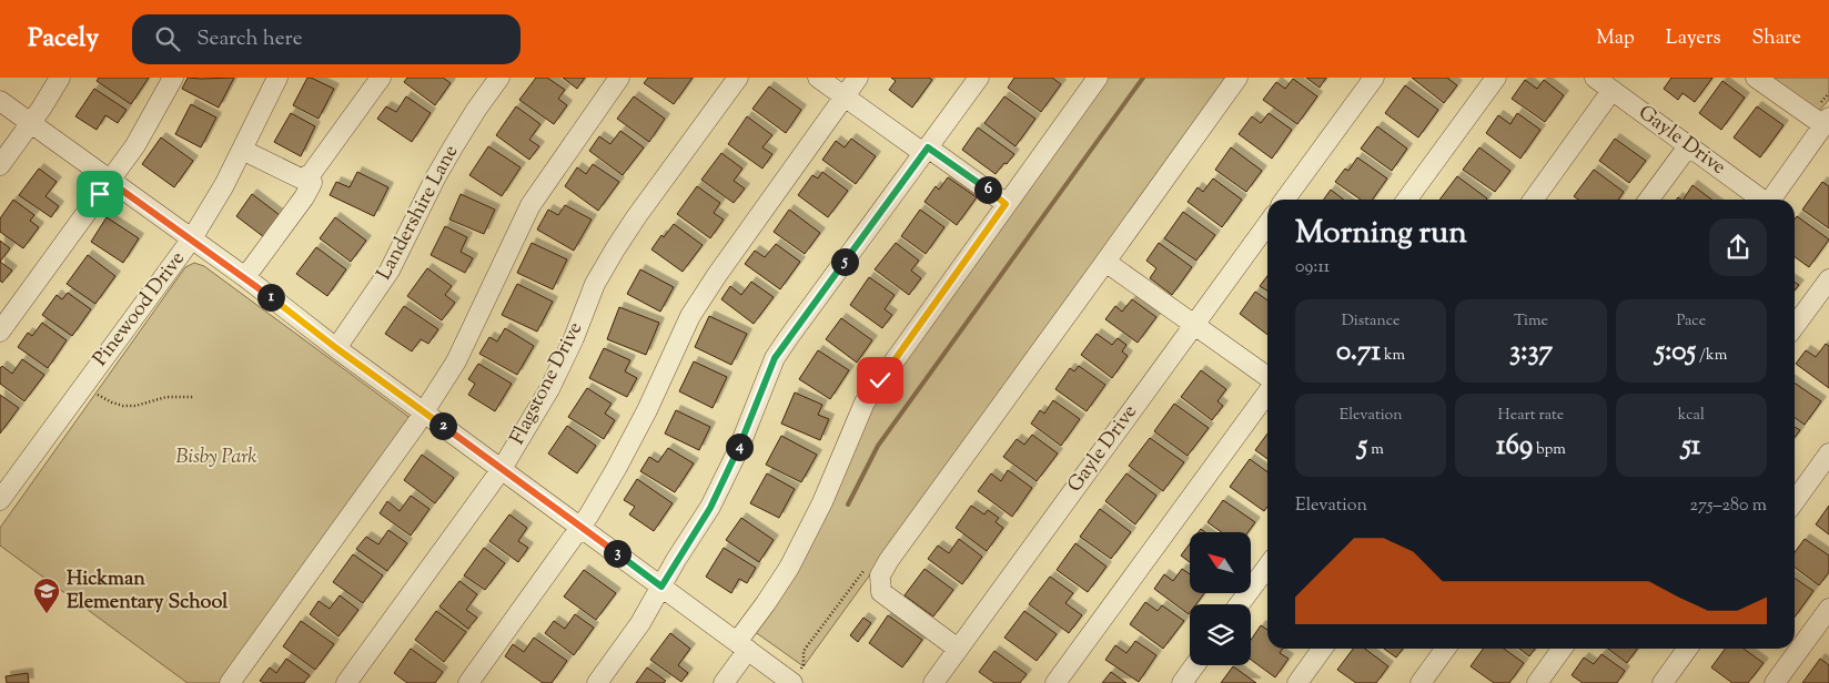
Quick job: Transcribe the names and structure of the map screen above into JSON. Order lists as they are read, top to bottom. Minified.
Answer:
{"streets":{"street":["Gayle Drive","Landershire Lane","Pinewood Drive","Flagstone Drive"]},"parks":["Bisby Park"],"places":{"school or university":["Hickman Elementary School"]},"north":"top left","page":{"header":"Pacely","search":"Search here","nav":["Map","Layers","Share"],"pins":["6","5","1","2","4","3"],"heading":["Morning run","09:11"],"stats":[["Distance","0.71 km"],["Time","3:37"],["Pace","5:05 /km"],["Elevation","5 m"],["Heart rate","169 bpm"],["kcal","51"]],"chart":["Elevation","275–280 m"]}}
